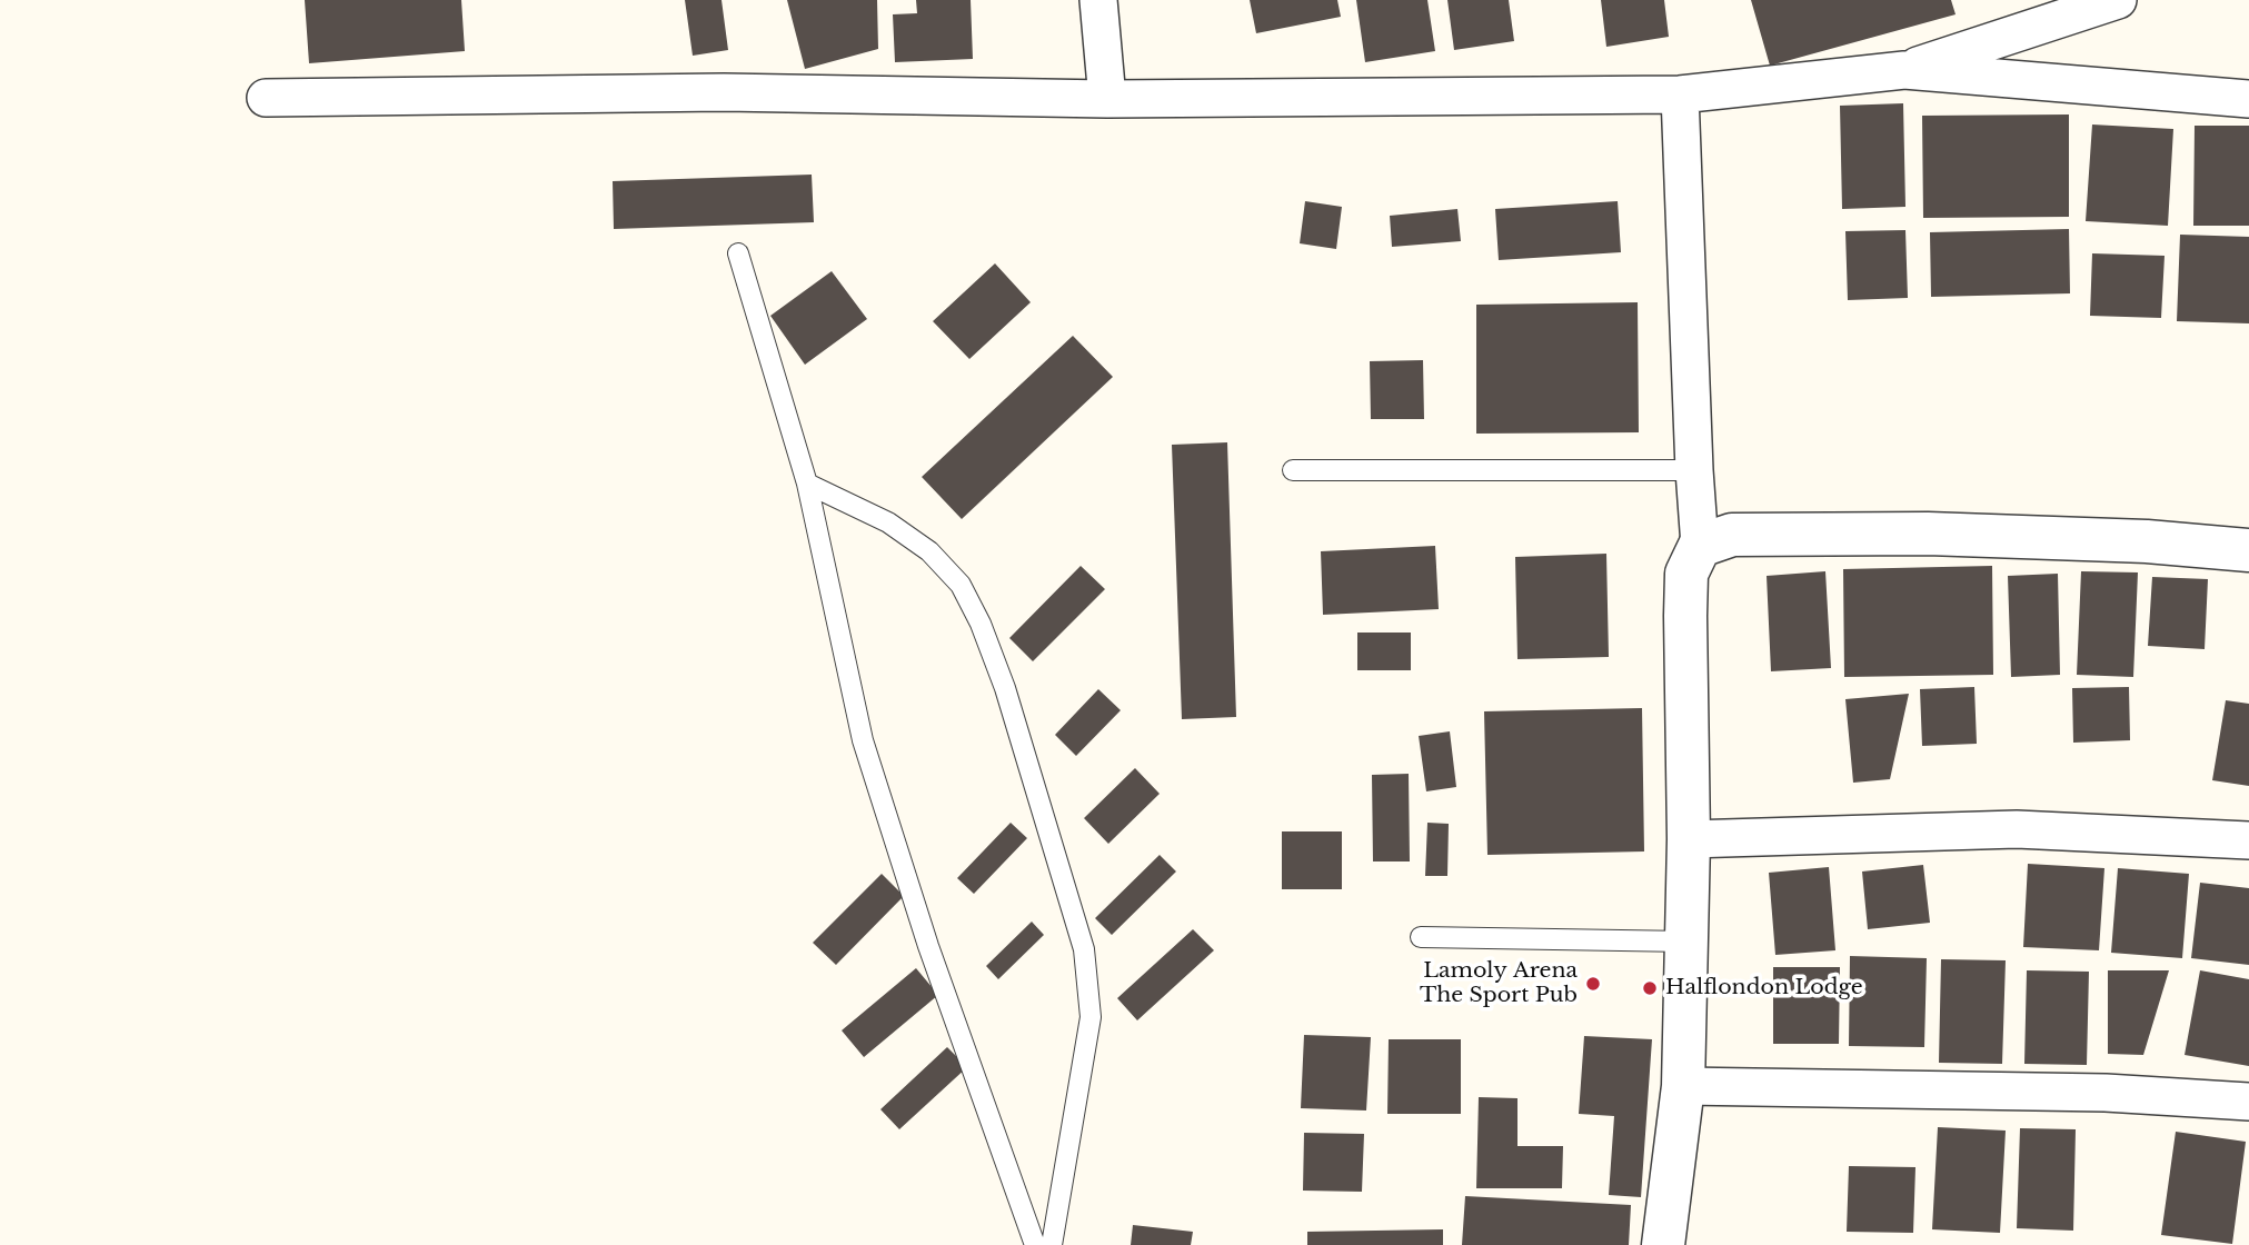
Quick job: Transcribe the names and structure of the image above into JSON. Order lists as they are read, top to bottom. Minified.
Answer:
{"places":["Lamoly Arena The Sport Pub","Halflondon Lodge"]}
